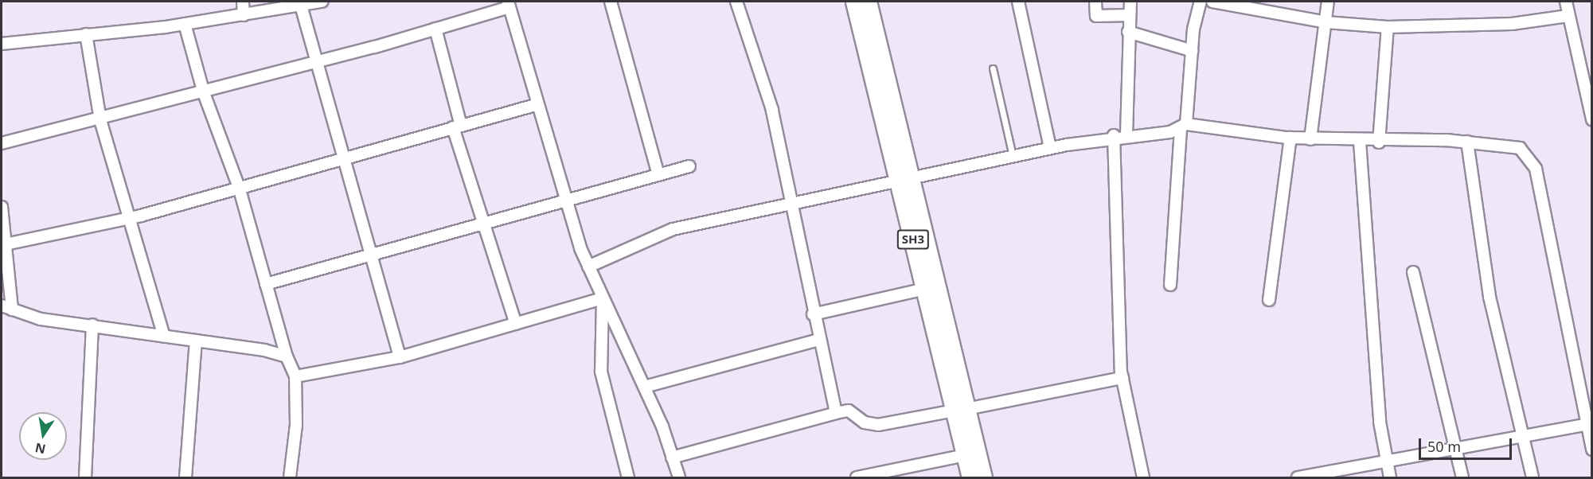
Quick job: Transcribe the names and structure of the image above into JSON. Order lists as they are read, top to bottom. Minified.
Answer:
{"streets":{"main road":["SH3"]},"scale_bar":"50 m","north":"bottom"}
